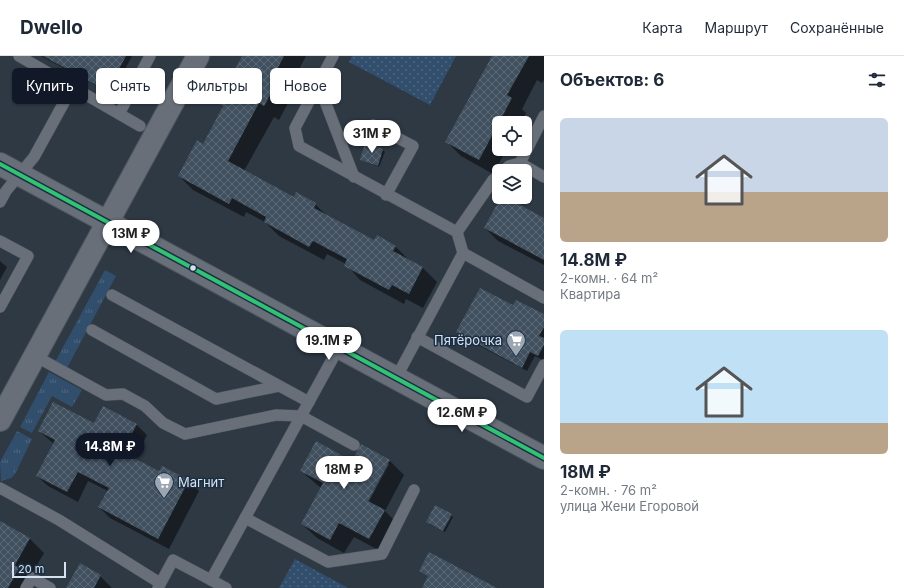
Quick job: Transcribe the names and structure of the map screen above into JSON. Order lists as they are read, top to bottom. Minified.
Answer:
{"places":{"supermarket":["Пятёрочка","Магнит"]},"scale_bar":"20 m","page":{"header":"Dwello","nav":["Карта","Маршрут","Сохранённые"],"heading":"Объектов: 6","chip":["Купить","Снять","Фильтры","Новое"],"list":[{"name":"14.8M ₽","note":"2-комн. · 64 m² · Квартира"},{"name":"18M ₽","note":"2-комн. · 76 m² · улица Жени Егоровой"}],"price":["31M ₽","13M ₽","19.1M ₽","12.6M ₽","14.8M ₽","18M ₽"],"scale":"20 m"}}
